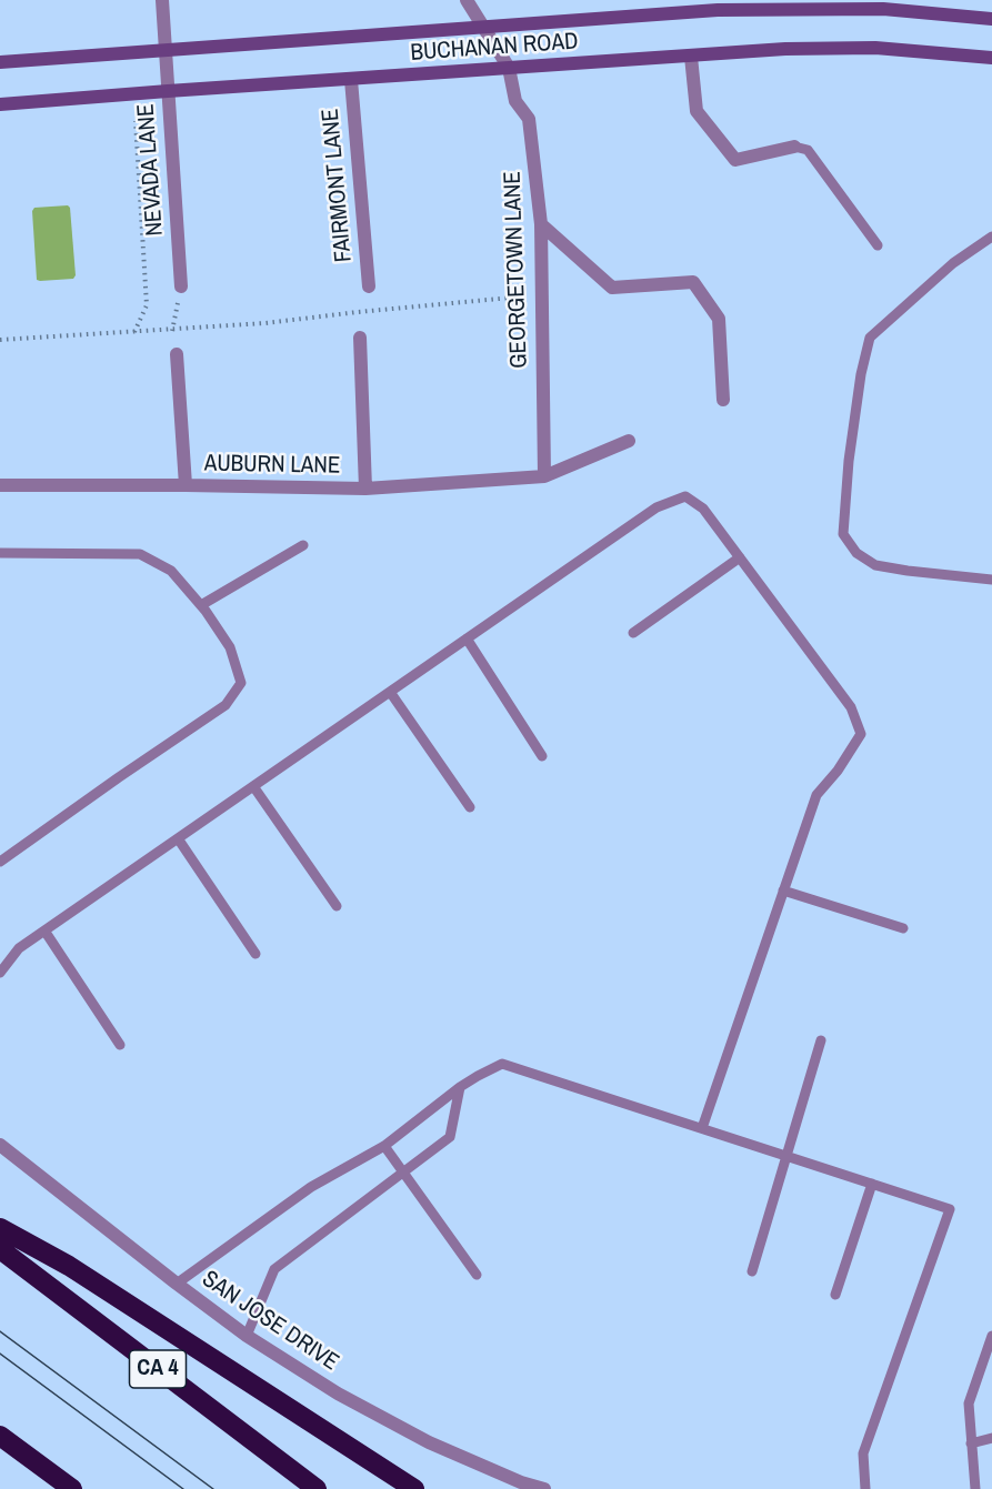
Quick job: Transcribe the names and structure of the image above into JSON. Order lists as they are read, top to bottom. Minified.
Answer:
{"streets":{"highway":["CA 4"],"main road":["BUCHANAN ROAD"],"street":["NEVADA LANE","FAIRMONT LANE","GEORGETOWN LANE","AUBURN LANE","SAN JOSE DRIVE"]},"crossings":[["BUCHANAN ROAD","NEVADA LANE"],["BUCHANAN ROAD","FAIRMONT LANE"],["BUCHANAN ROAD","GEORGETOWN LANE"],["GEORGETOWN LANE","AUBURN LANE"]]}
